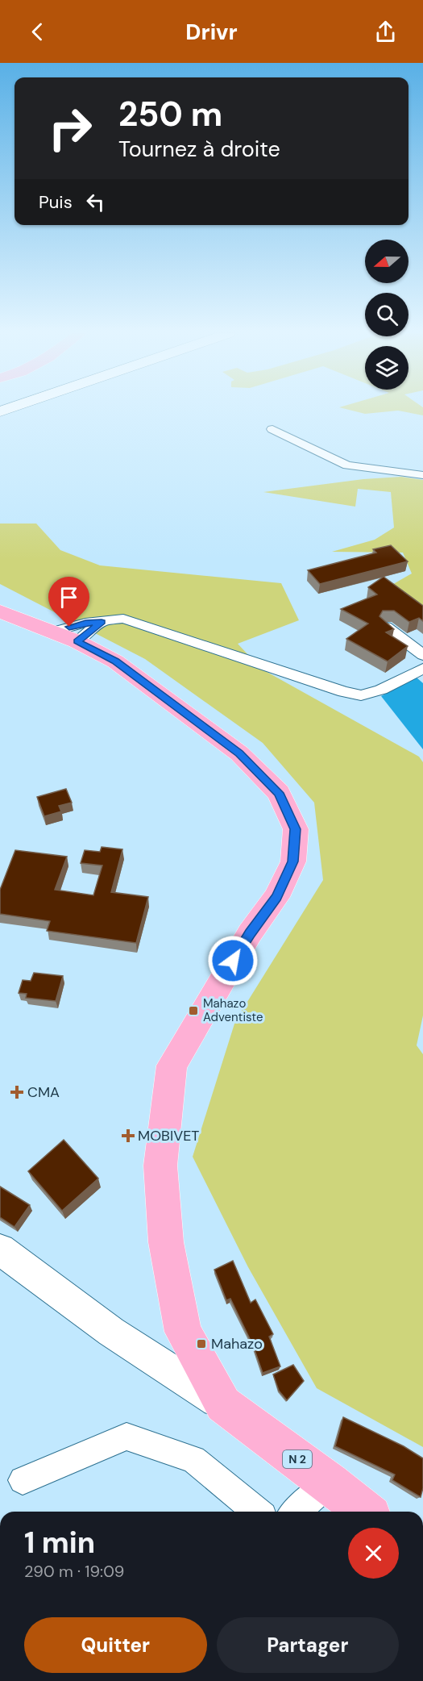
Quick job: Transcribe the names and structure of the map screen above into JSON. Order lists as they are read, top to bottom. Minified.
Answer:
{"streets":{"main road":["N 2"]},"places":{"transit":["Mahazo Adventiste","Mahazo"],"health":["CMA","MOBIVET"]},"north":"left","page":{"header":"Drivr","turn":["250 m","Tournez à droite"],"then":"Puis","heading":["1 min","290 m · 19:09"],"buttons":["Quitter","Partager"]}}
